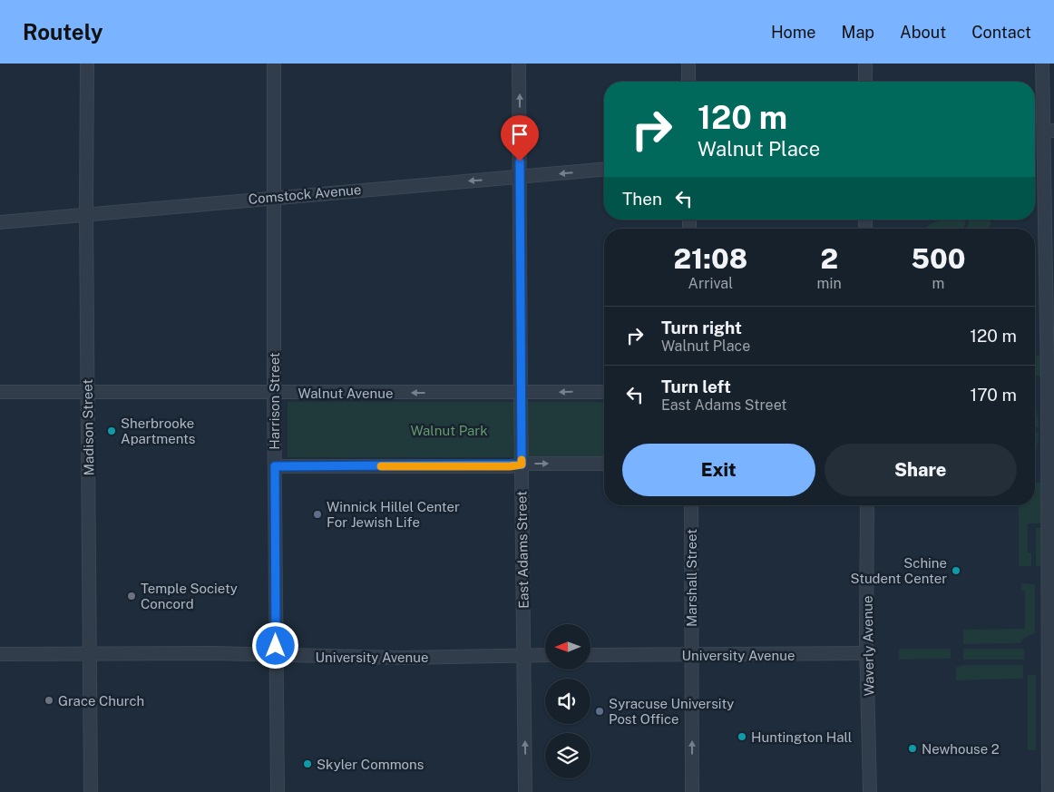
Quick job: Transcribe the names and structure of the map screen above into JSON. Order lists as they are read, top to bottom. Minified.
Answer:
{"streets":{"street":["Comstock Avenue","Walnut Avenue","Harrison Street","Madison Street","East Adams Street","Marshall Street","Waverly Avenue","University Avenue"]},"crossings":[["Comstock Avenue","Harrison Street"],["Comstock Avenue","Madison Street"],["Comstock Avenue","East Adams Street"],["Walnut Avenue","Harrison Street"],["Walnut Avenue","Madison Street"],["Walnut Avenue","East Adams Street"],["Harrison Street","University Avenue"],["Madison Street","University Avenue"],["East Adams Street","University Avenue"],["Marshall Street","University Avenue"],["Waverly Avenue","University Avenue"]],"one_way":["Comstock Avenue","Marshall Street"],"parks":["Walnut Park"],"places":["Sherbrooke Apartments","Winnick Hillel Center For Jewish Life","Schine Student Center","Temple Society Concord","Grace Church","Syracuse University Post Office","Huntington Hall","Newhouse 2","Skyler Commons"],"north":"left","page":{"header":"Routely","nav":["Home","Map","About","Contact"],"turn":["120 m","Walnut Place"],"then":"Then","eta":["21:08","Arrival","2","min","500","m"],"list":[{"name":"Turn right","note":"Walnut Place","value":"120 m"},{"name":"Turn left","note":"East Adams Street","value":"170 m"}],"buttons":["Exit","Share"]}}
